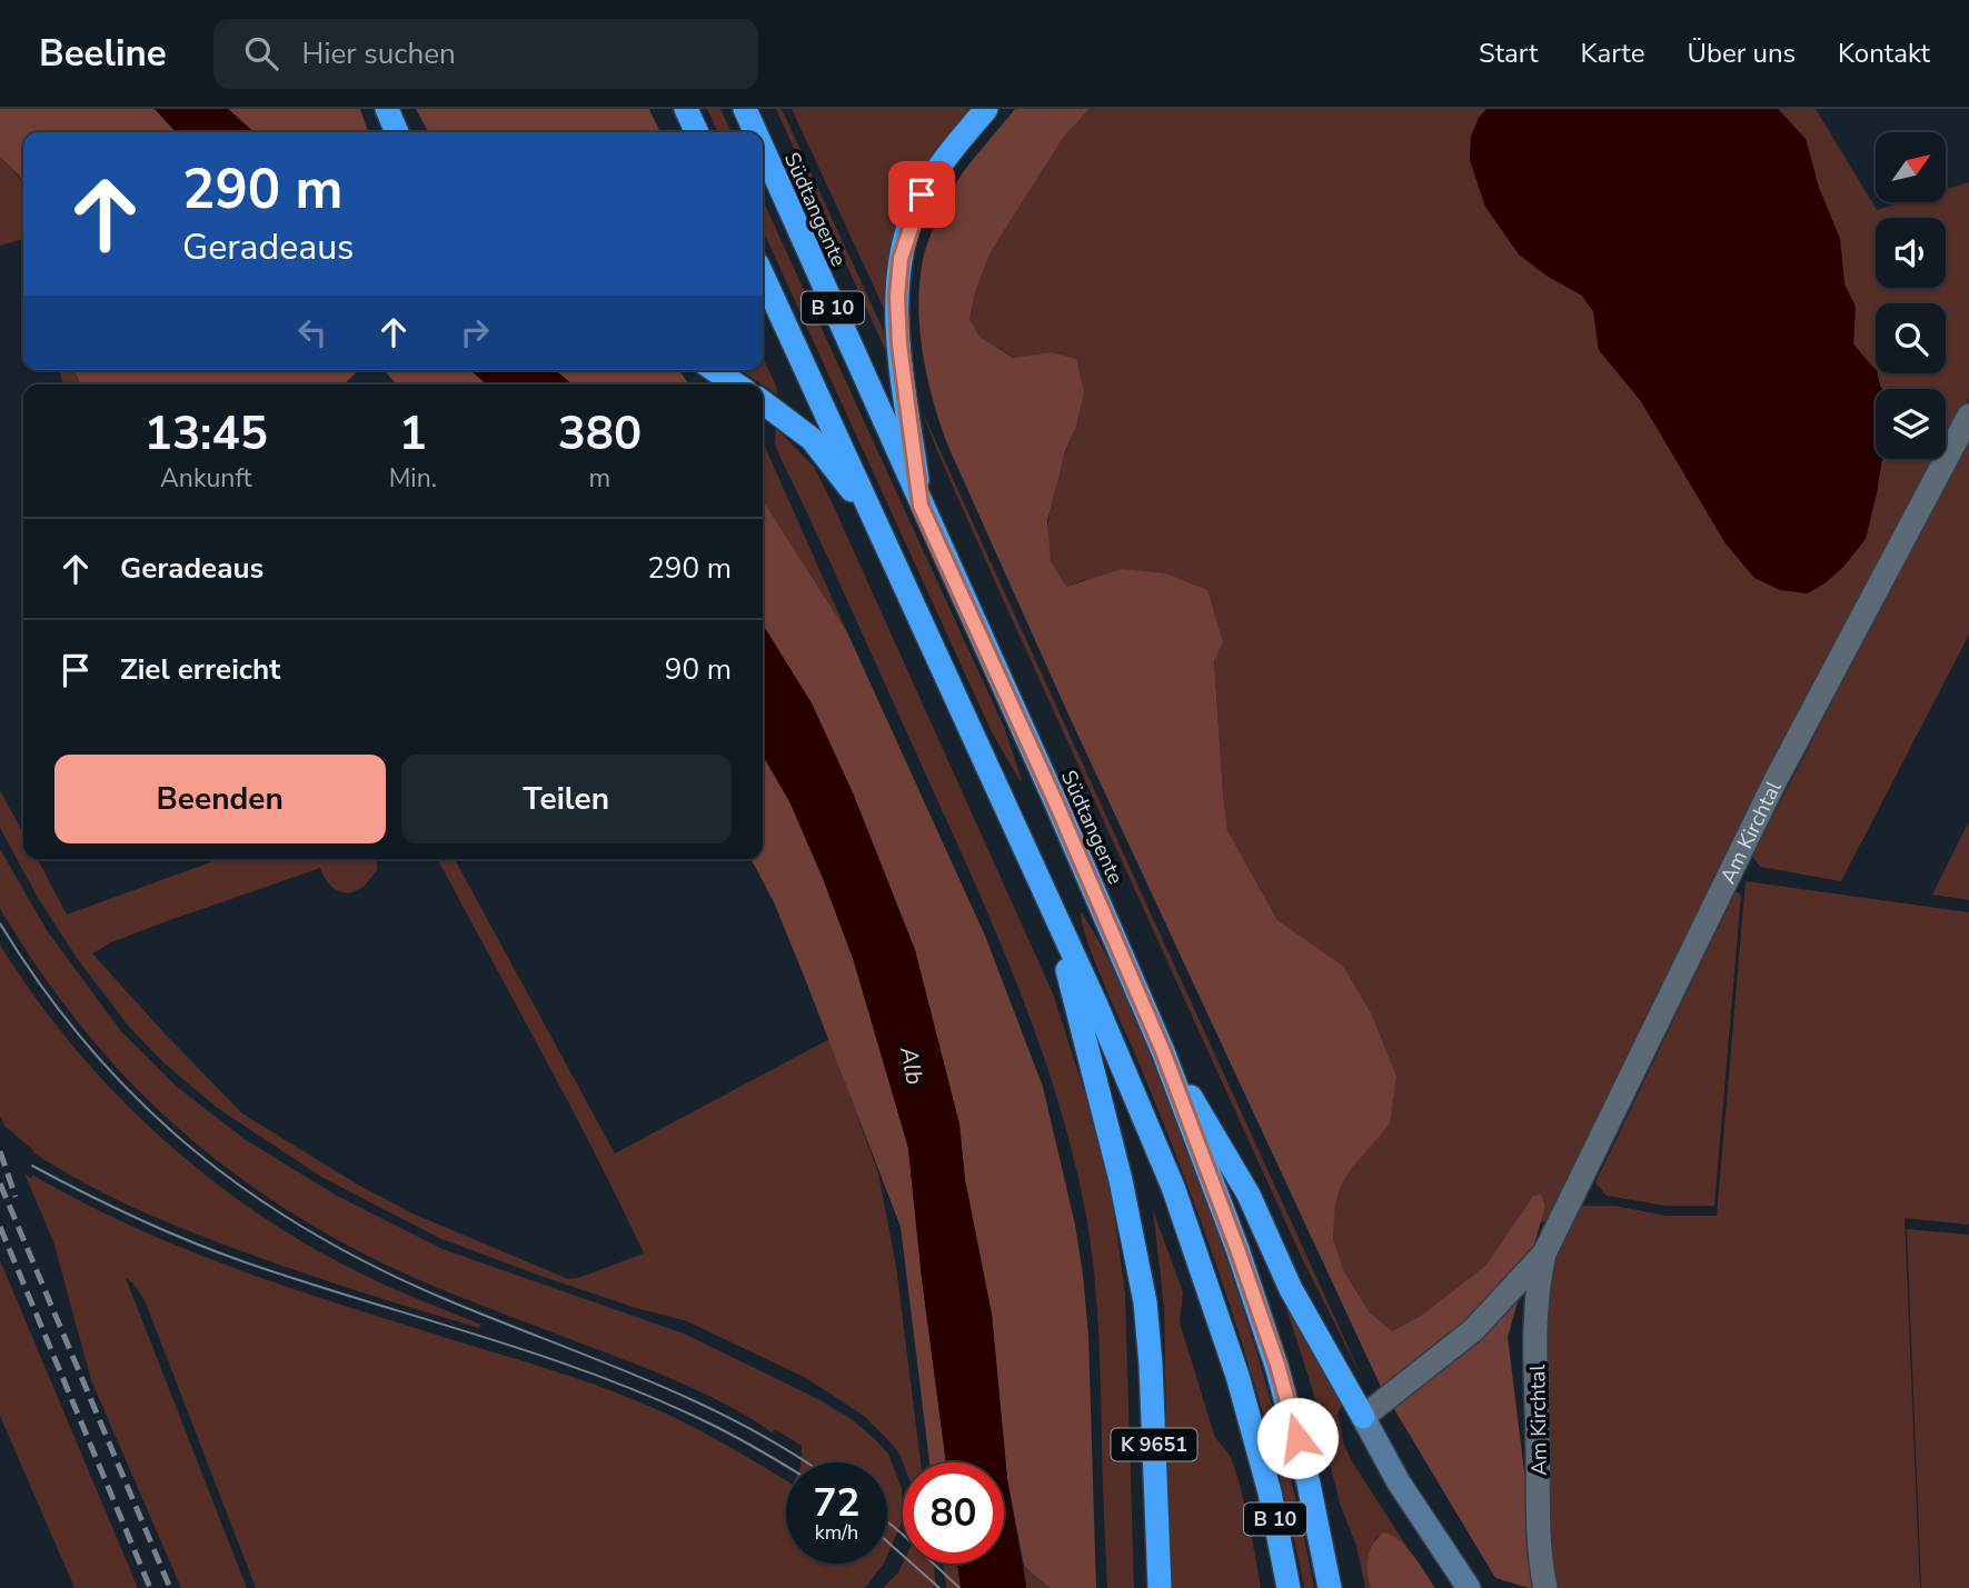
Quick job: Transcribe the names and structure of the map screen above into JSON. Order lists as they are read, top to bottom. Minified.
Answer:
{"streets":{"highway":["Südtangente","B 10","K 9651"],"street":["Am Kirchtal"]},"crossings":[["B 10","K 9651"]],"water":["Alb"],"north":"top right","page":{"header":"Beeline","search":"Hier suchen","nav":["Start","Karte","Über uns","Kontakt"],"turn":["290 m","Geradeaus"],"eta":["13:45","Ankunft","1","Min.","380","m"],"list":[{"name":"Geradeaus","value":"290 m"},{"name":"Ziel erreicht","value":"90 m"}],"buttons":["Beenden","Teilen"],"speed":"72 km/h","limit":"80"}}
